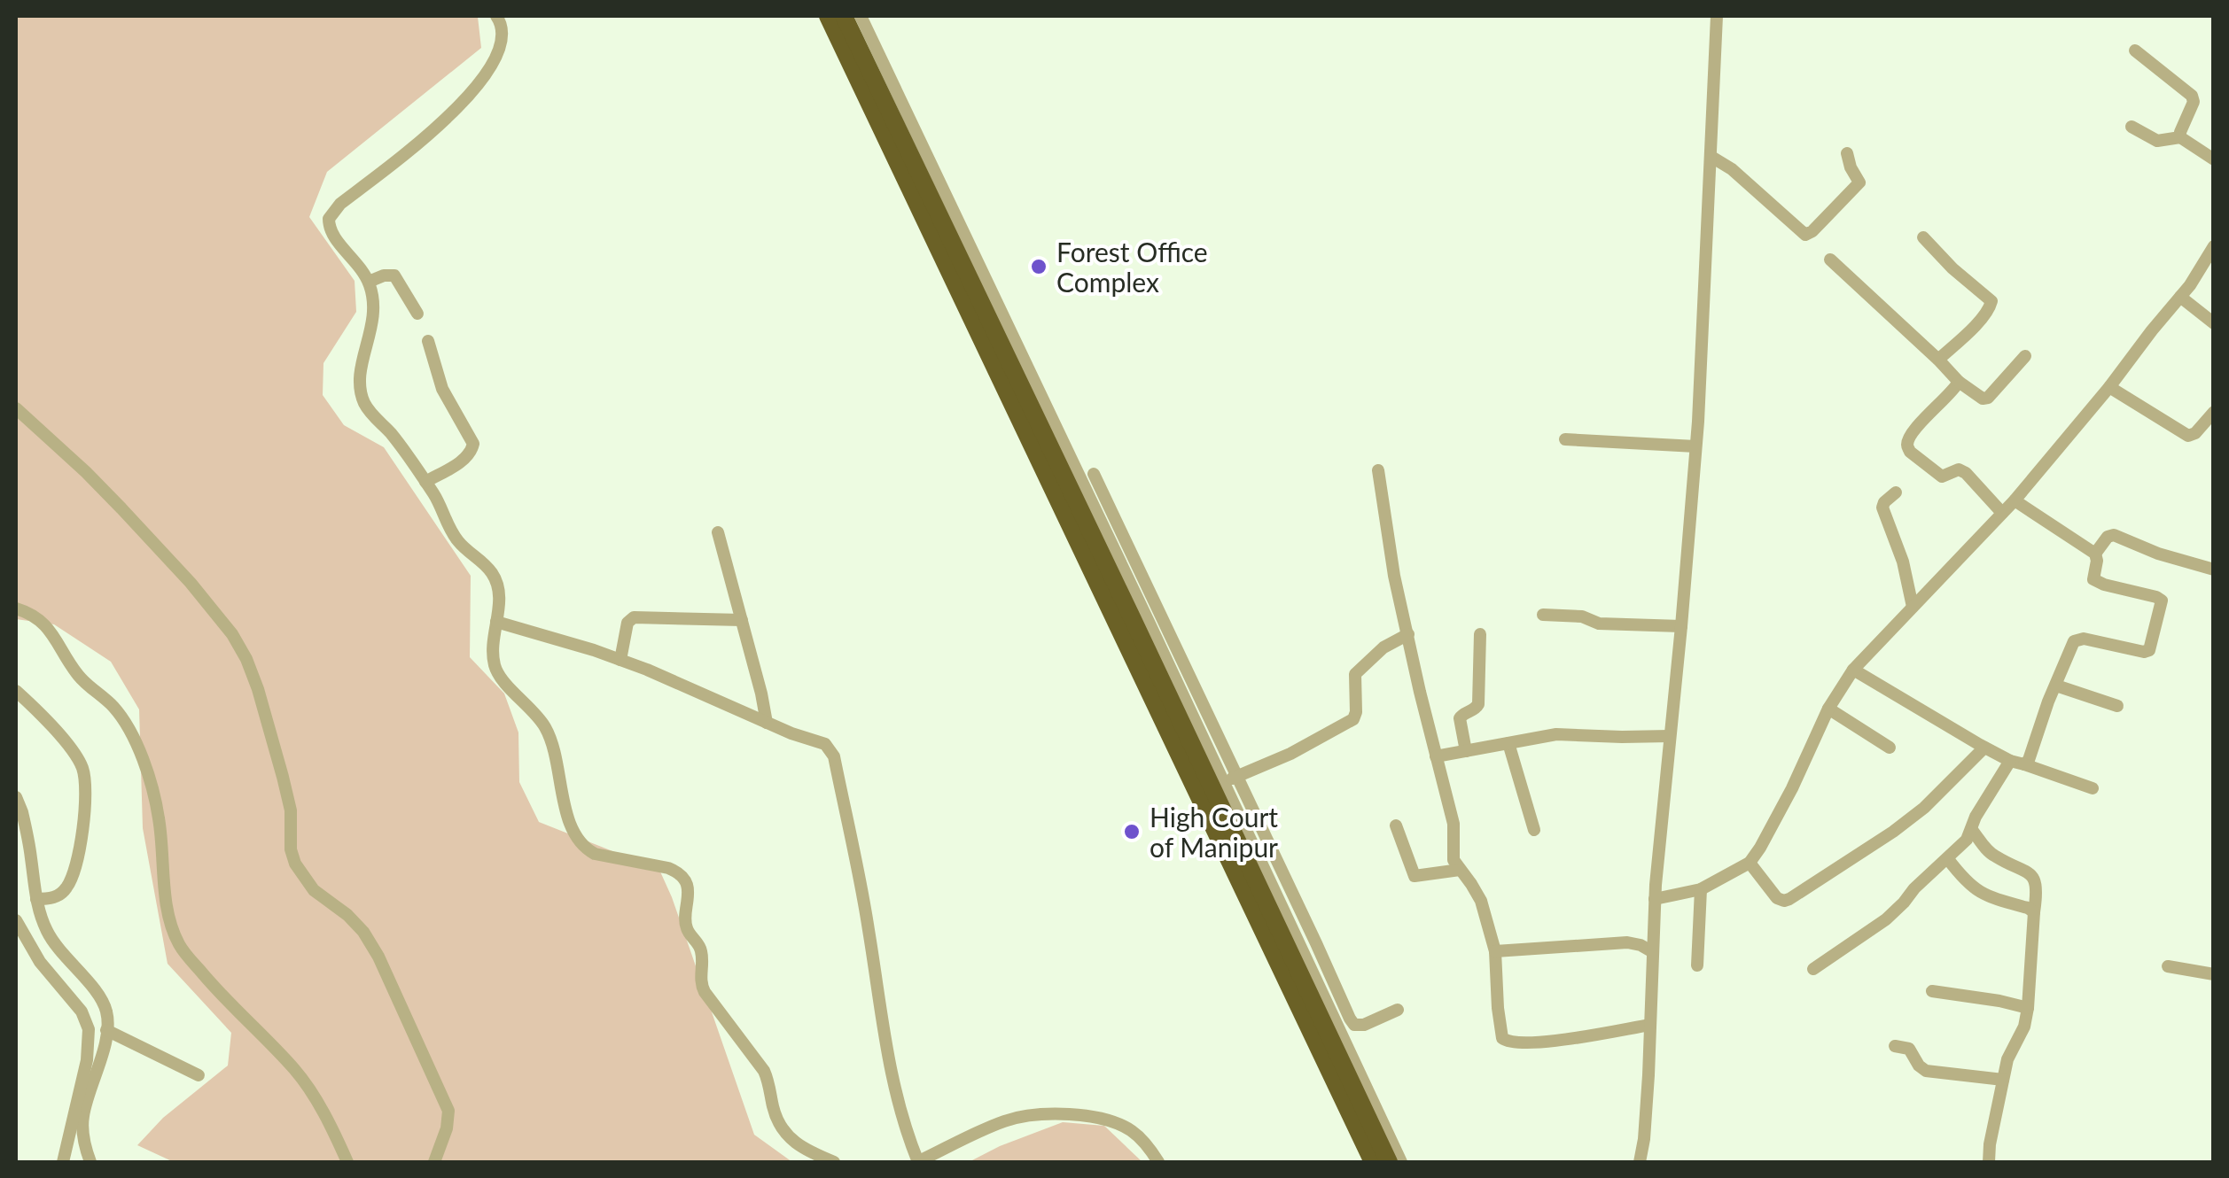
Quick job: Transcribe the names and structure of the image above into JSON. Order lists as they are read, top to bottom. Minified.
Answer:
{"places":["Forest Office Complex","High Court of Manipur"]}
